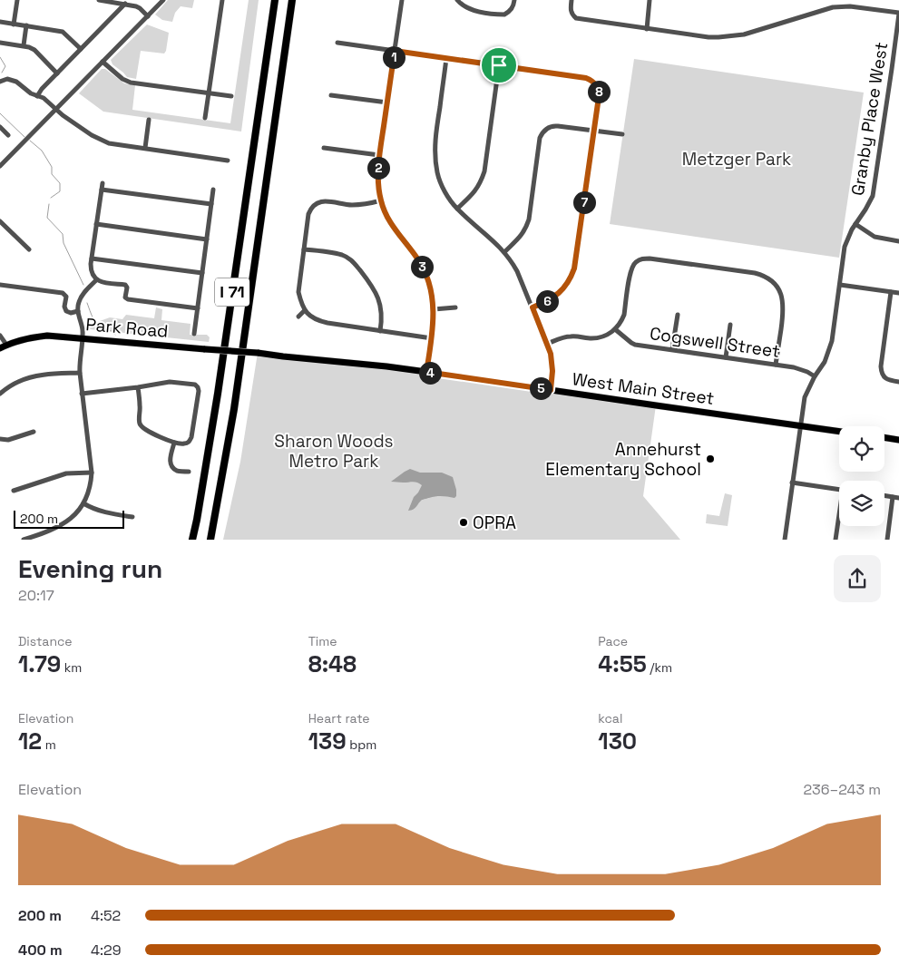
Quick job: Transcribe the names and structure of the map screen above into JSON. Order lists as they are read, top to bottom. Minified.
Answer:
{"streets":{"highway":["I 71"],"main road":["Park Road","West Main Street"],"street":["Granby Place West","Cogswell Street"]},"crossings":[["Granby Place West","Cogswell Street"],["Granby Place West","West Main Street"],["Park Road","West Main Street"]],"parks":["Metzger Park","Sharon Woods Metro Park"],"places":["Annehurst Elementary School","OPRA"],"scale_bar":"200 m","page":{"pins":["1","8","2","7","3","6","4","5"],"scale":"200 m","heading":["Evening run","20:17"],"stats":[["Distance","1.79 km"],["Time","8:48"],["Pace","4:55 /km"],["Elevation","12 m"],["Heart rate","139 bpm"],["kcal","130"]],"chart":["Elevation","236–243 m"],"list":[{"name":"200 m","note":"4:52"},{"name":"400 m","note":"4:29"}]}}
